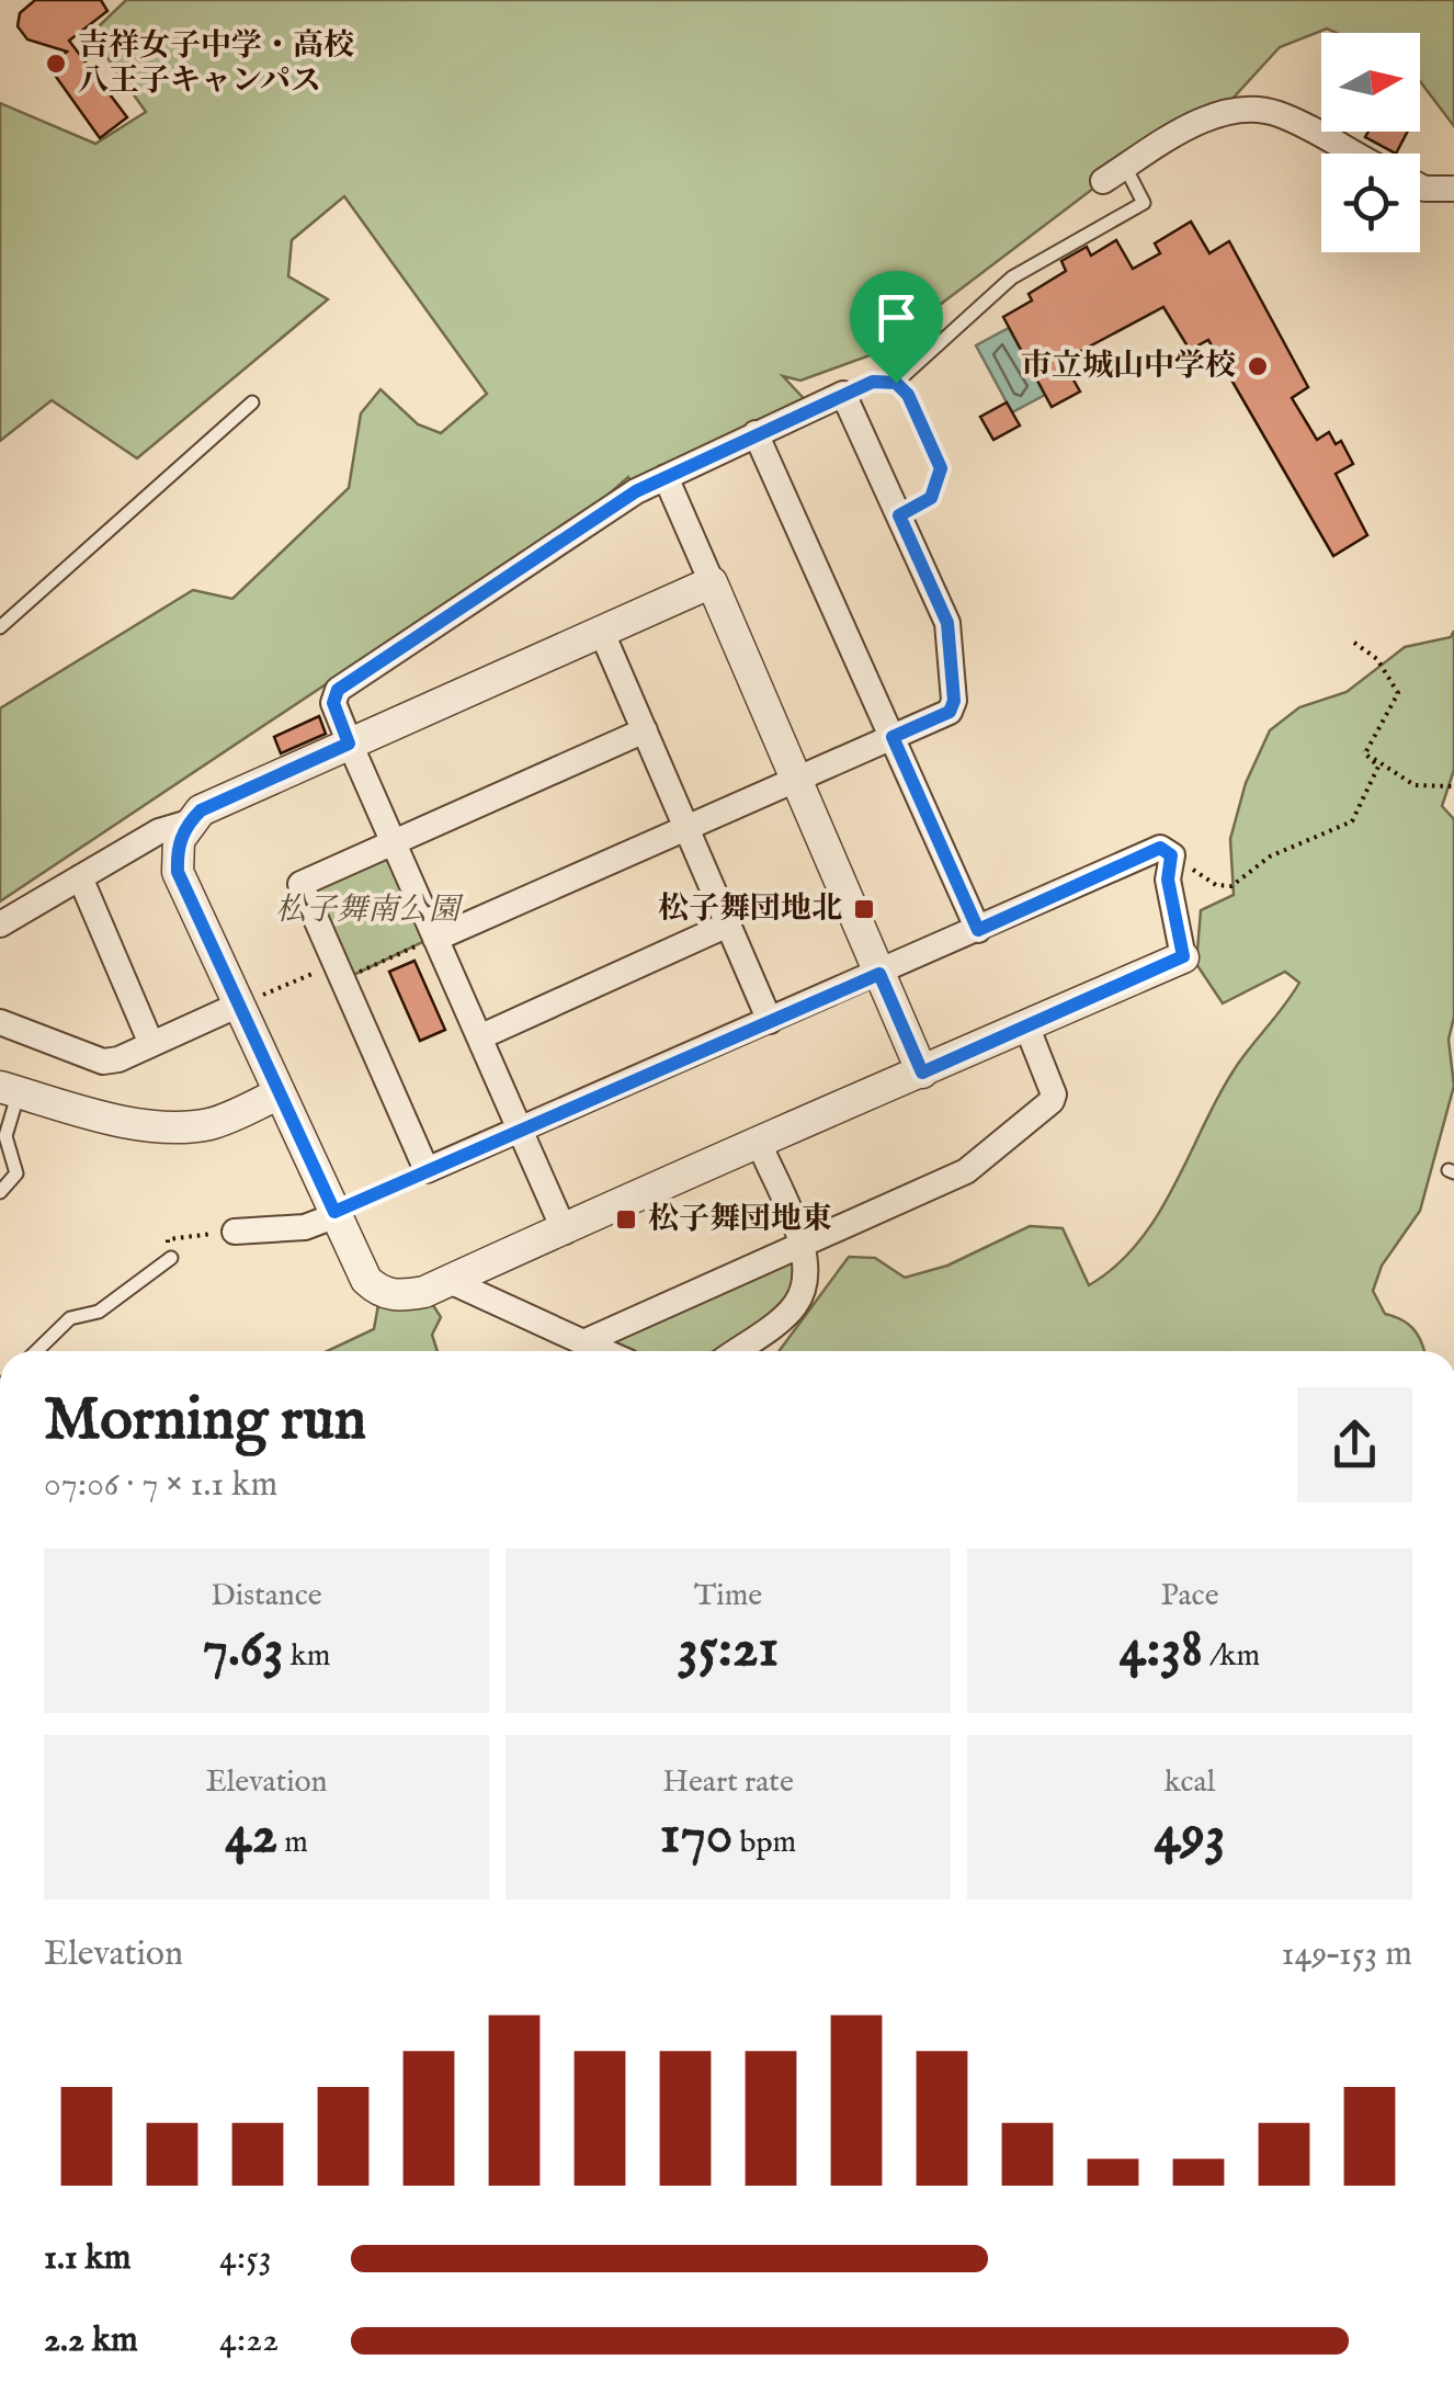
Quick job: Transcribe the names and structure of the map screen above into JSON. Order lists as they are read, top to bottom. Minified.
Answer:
{"parks":["松子舞南公園"],"places":{"other":["吉祥女子中学・高校 八王子キャンパス","市立城山中学校"],"transit":["松子舞団地北","松子舞団地東"]},"north":"right","page":{"heading":["Morning run","07:06 · 7 × 1.1 km"],"stats":[["Distance","7.63 km"],["Time","35:21"],["Pace","4:38 /km"],["Elevation","42 m"],["Heart rate","170 bpm"],["kcal","493"]],"chart":["Elevation","149–153 m"],"list":[{"name":"1.1 km","note":"4:53"},{"name":"2.2 km","note":"4:22"}]}}
